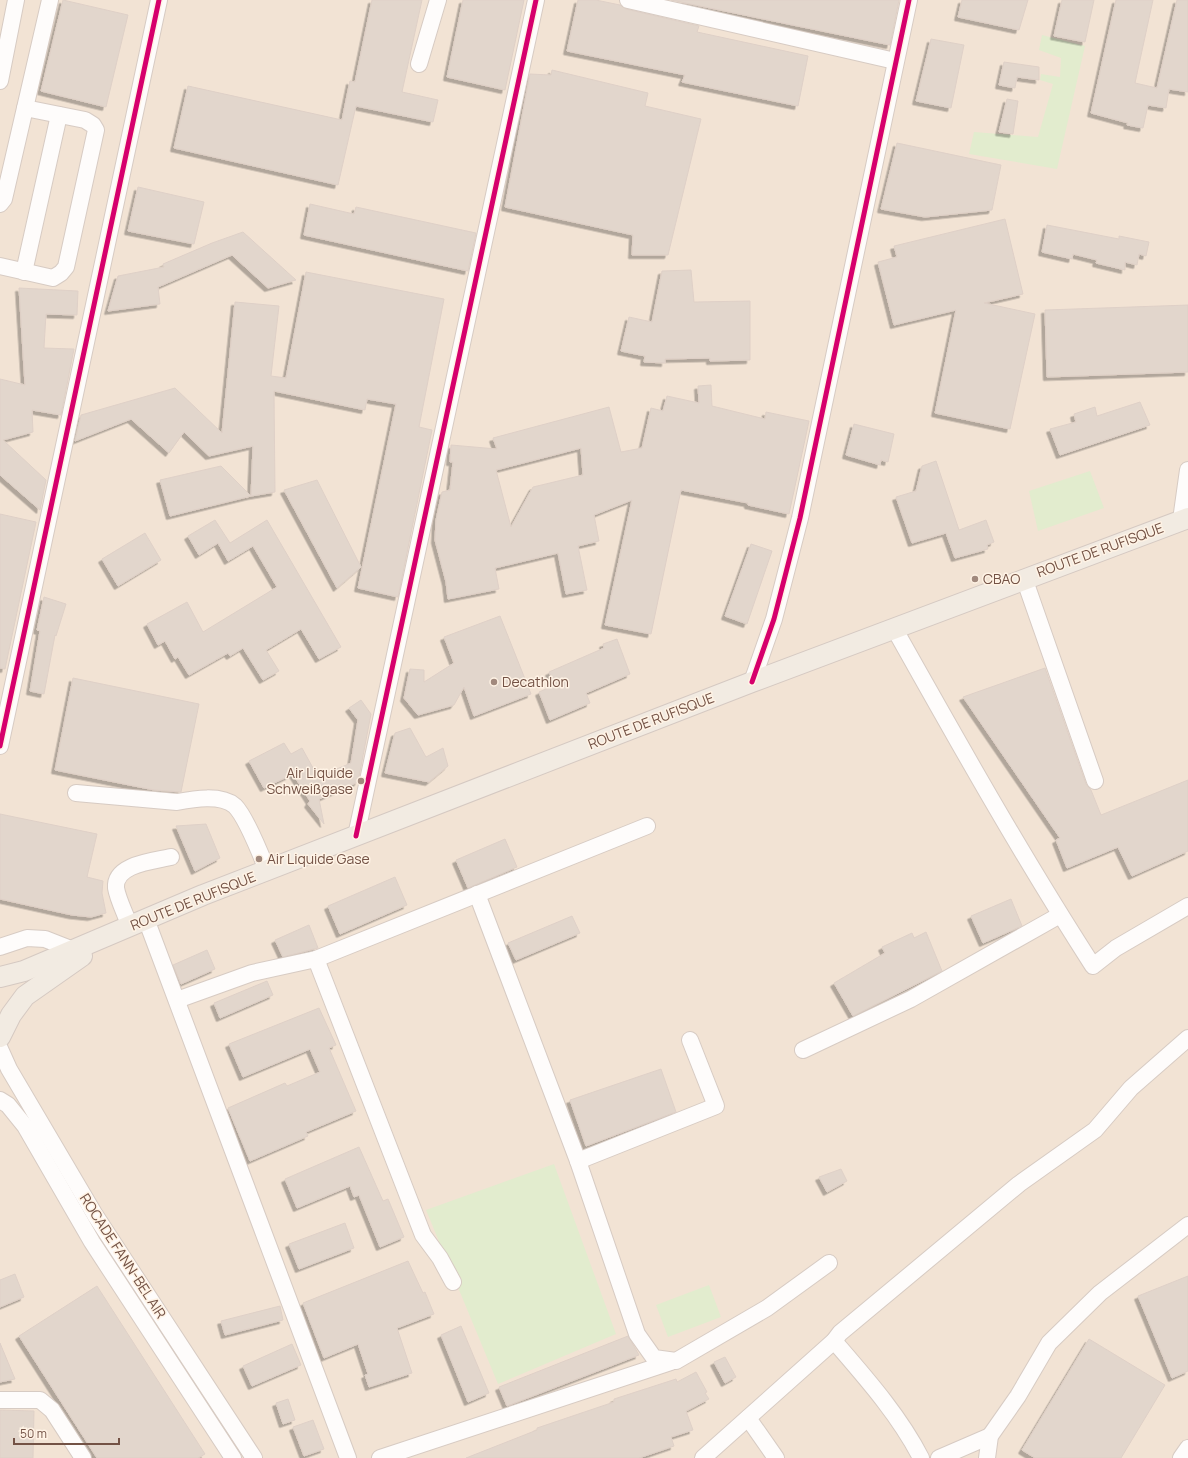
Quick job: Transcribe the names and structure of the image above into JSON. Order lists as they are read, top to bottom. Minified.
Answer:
{"streets":{"main road":["ROUTE DE RUFISQUE"],"street":["ROCADE FANN-BEL AIR"]},"places":["CBAO","Decathlon","Air Liquide Schweißgase","Air Liquide Gase"],"scale_bar":"50 m"}
